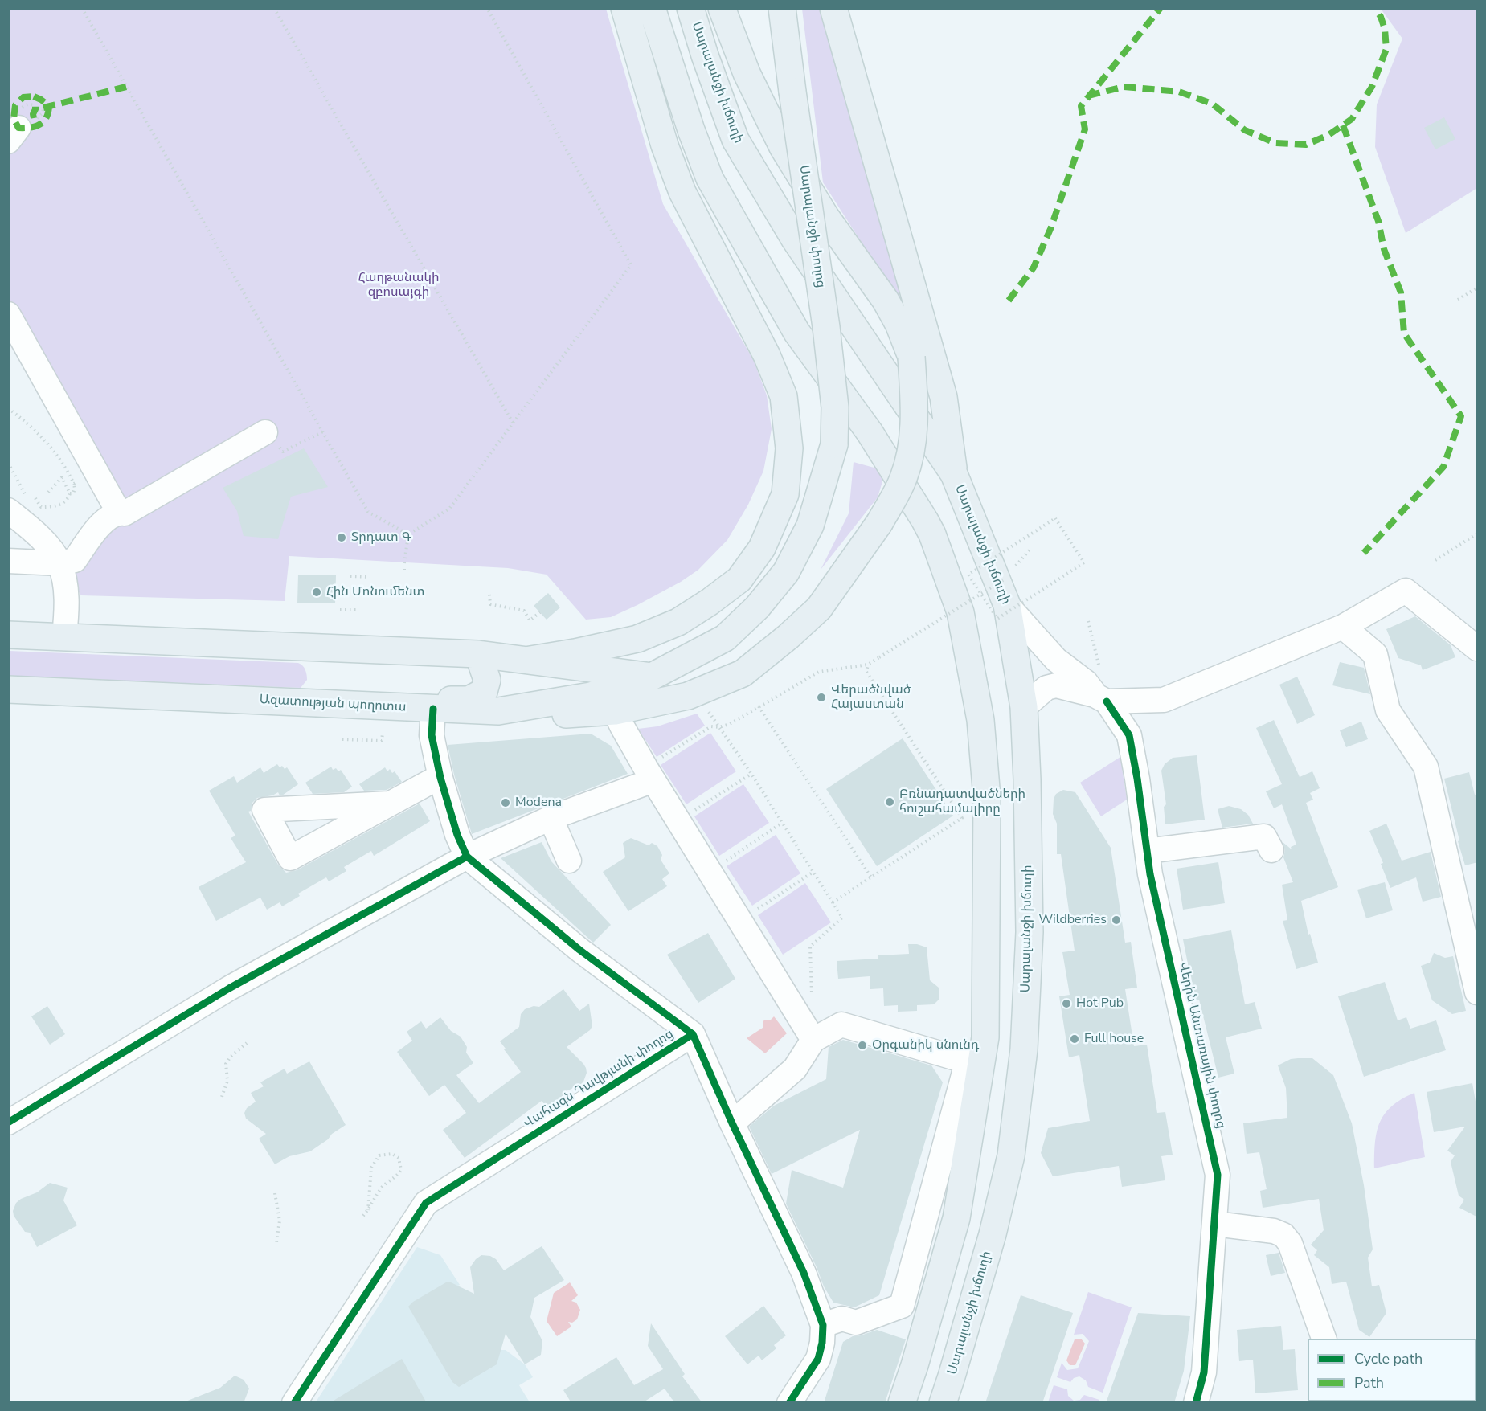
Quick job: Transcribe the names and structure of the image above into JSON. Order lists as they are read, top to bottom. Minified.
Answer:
{"streets":{"main road":["Սարալանջի խճուղի","Սարալանջի փողոց","Ազատության պողոտա"],"street":["Վերին Անտառային փողոց","Վահագն Դավթյանի փողոց"]},"crossings":[["Սարալանջի խճուղի","Վերին Անտառային փողոց"],["Սարալանջի փողոց","Ազատության պողոտա"]],"parks":["Հաղթանակի զբոսայգի"],"places":["Տրդատ Գ","Հին Մոնումենտ","Վերածնված Հայաստան","Բռնադատվածների հուշահամալիրը","Modena","Wildberries","Hot Pub","Full house","Օրգանիկ սնունդ"],"legend":["Cycle path","Path"]}
